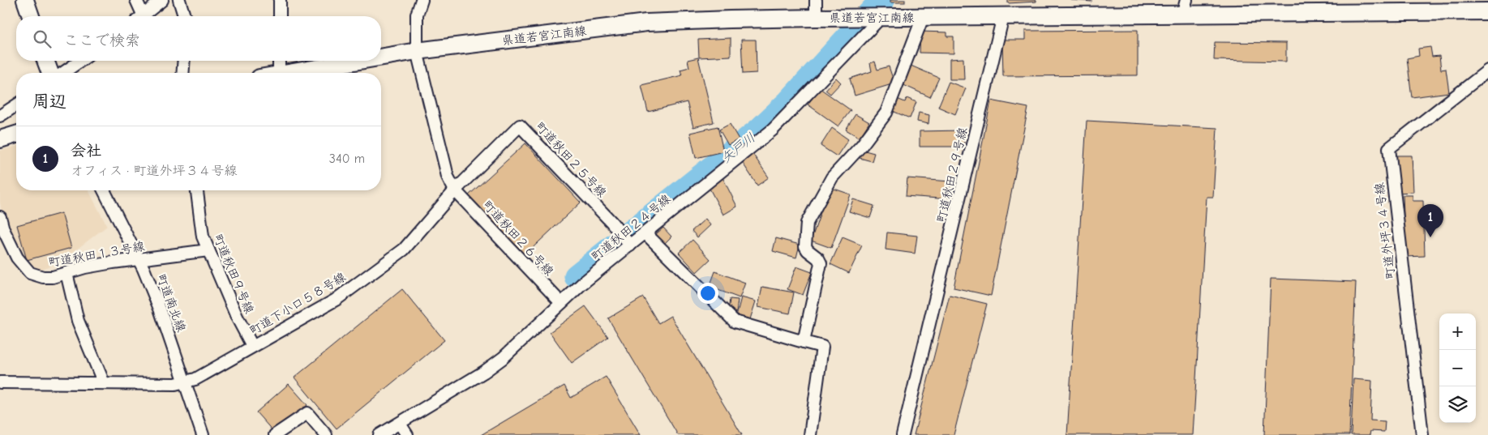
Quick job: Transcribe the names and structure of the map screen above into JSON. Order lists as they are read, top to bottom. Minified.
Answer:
{"streets":{"main road":["県道若宮江南線"],"street":["町道秋田２５号線","町道秋田２９号線","町道秋田２４号線","町道外坪３４号線","町道秋田２６号線","町道秋田１３号線","町道秋田９号線","町道南北線","町道下小口５８号線"]},"crossings":[["県道若宮江南線","町道秋田２９号線"],["県道若宮江南線","町道秋田２４号線"],["町道秋田２５号線","町道秋田２４号線"],["町道秋田２５号線","町道秋田２６号線"],["町道秋田２５号線","町道下小口５８号線"],["町道秋田２４号線","町道秋田２６号線"],["町道秋田２６号線","町道下小口５８号線"],["町道秋田１３号線","町道秋田９号線"],["町道秋田１３号線","町道南北線"],["町道秋田９号線","町道下小口５８号線"],["町道南北線","町道下小口５８号線"]],"water":["矢戸川"],"page":{"search":"ここで検索","heading":"周辺","list":[{"mark":"1","name":"会社","note":"オフィス · 町道外坪３４号線","value":"340 m"}],"pins":"1","map_buttons":["+","−"]}}
